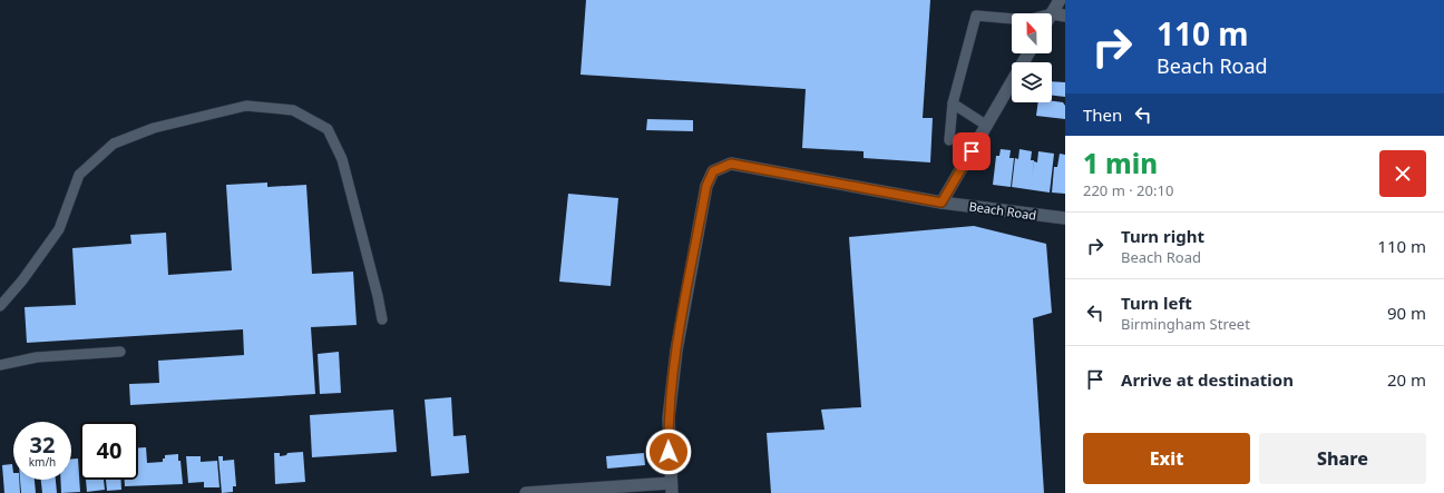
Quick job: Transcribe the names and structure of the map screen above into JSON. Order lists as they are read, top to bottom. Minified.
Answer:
{"streets":{"street":["Beach Road"]},"north":"top","page":{"turn":["110 m","Beach Road"],"then":"Then","heading":["1 min","220 m · 20:10"],"list":[{"name":"Turn right","note":"Beach Road","value":"110 m"},{"name":"Turn left","note":"Birmingham Street","value":"90 m"},{"name":"Arrive at destination","value":"20 m"}],"speed":"32 km/h","limit":"40","buttons":["Exit","Share"]}}
